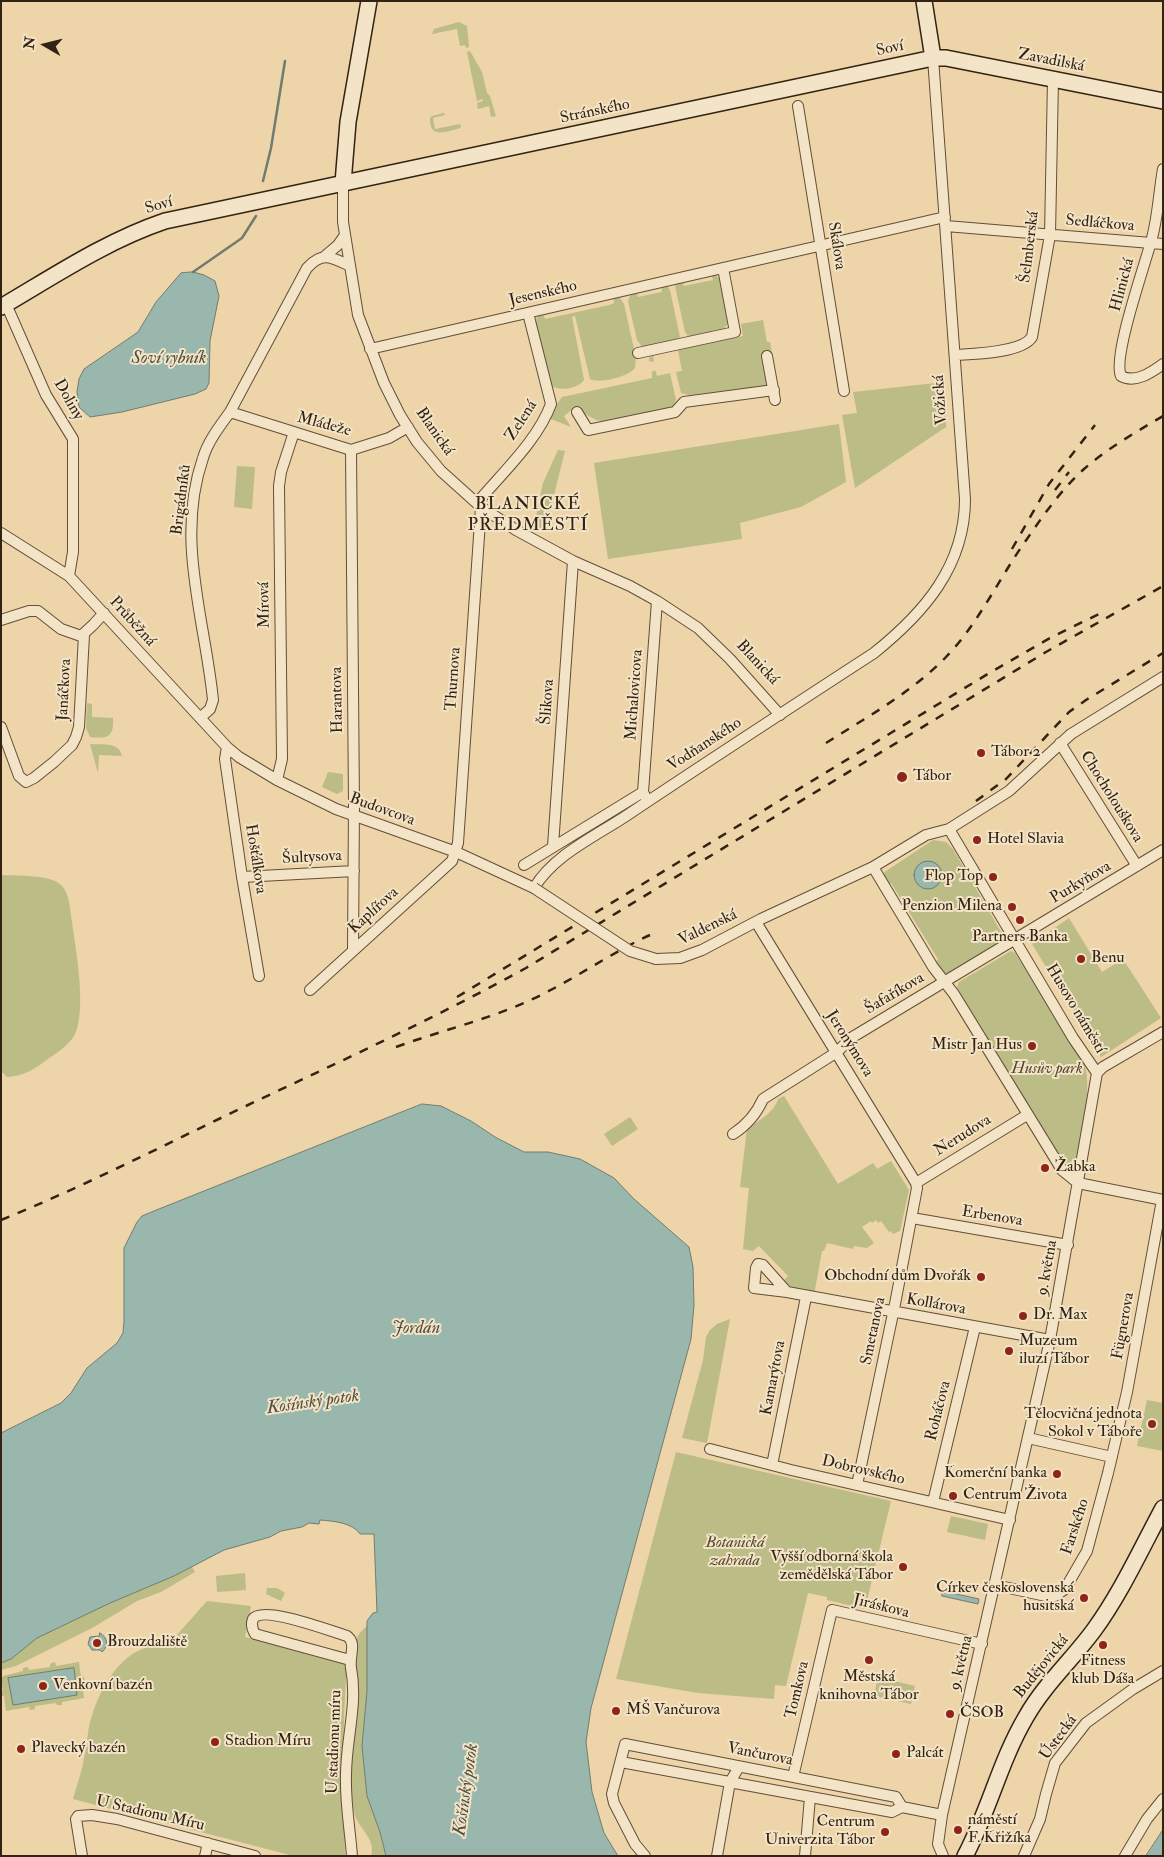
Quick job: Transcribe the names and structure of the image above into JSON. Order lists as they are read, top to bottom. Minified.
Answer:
{"streets":{"main road":["Soví","Zavadilská","Stránského","Vožická","Blanická","Budějovická"],"street":["Sedláčkova","Skálova","Šelmberská","Hlinická","Jesenského","Doliny","Zelená","Mládeže","Brigádníků","Mírová","Průběžná","Thurnova","Janáčkova","Michalovicova","Harantova","Šlikova","Vodňanského","Chocholouškova","Budovcova","Šultysova","Hošťálkova","Purkyňova","Kaplířova","Valdenská","Šafaříkova","Husovo náměstí","Jeronýmova","Nerudova","Erbenova","9. května","Kollárova","Fügnerova","Smetanova","Kamarýtova","Roháčova","Dobrovského","Farského","Jiráskova","Tomkova","Ústecká","U stadionu míru","Vančurova","U Stadionu Míru"]},"crossings":[["Soví","Zavadilská"],["Soví","Stránského"],["Soví","Doliny"],["Soví","Vožická"],["Soví","Blanická"],["Zavadilská","Šelmberská"],["Zavadilská","Vožická"],["Stránského","Blanická"],["Sedláčkova","Šelmberská"],["Sedláčkova","Hlinická"],["Sedláčkova","Jesenského"],["Sedláčkova","Vožická"],["Skálova","Jesenského"],["Šelmberská","Vožická"],["Jesenského","Vožická"],["Jesenského","Zelená"],["Jesenského","Blanická"],["Doliny","Průběžná"],["Vožická","Blanická"],["Vožická","Vodňanského"],["Zelená","Blanická"],["Zelená","Thurnova"],["Mládeže","Blanická"],["Mládeže","Brigádníků"],["Mládeže","Mírová"],["Mládeže","Harantova"],["Blanická","Brigádníků"],["Blanická","Thurnova"],["Blanická","Michalovicova"],["Blanická","Šlikova"],["Blanická","Vodňanského"],["Brigádníků","Průběžná"],["Mírová","Budovcova"],["Průběžná","Budovcova"],["Průběžná","Hošťálkova"],["Thurnova","Budovcova"],["Thurnova","Kaplířova"],["Michalovicova","Vodňanského"],["Harantova","Budovcova"],["Harantova","Šultysova"],["Harantova","Kaplířova"],["Šlikova","Vodňanského"],["Vodňanského","Budovcova"],["Vodňanského","Valdenská"],["Chocholouškova","Purkyňova"],["Budovcova","Hošťálkova"],["Budovcova","Kaplířova"],["Budovcova","Valdenská"],["Šultysova","Hošťálkova"],["Purkyňova","Husovo náměstí"],["Valdenská","Jeronýmova"],["Šafaříkova","Jeronýmova"],["Husovo náměstí","9. května"],["Jeronýmova","Nerudova"],["Jeronýmova","Smetanova"],["Nerudova","Smetanova"],["Erbenova","9. května"],["Erbenova","Smetanova"],["9. května","Kollárova"],["9. května","Dobrovského"],["9. května","Farského"],["9. května","Jiráskova"],["9. května","Vančurova"],["Kollárova","Smetanova"],["Kollárova","Kamarýtova"],["Kollárova","Roháčova"],["Fügnerova","Farského"],["Smetanova","Dobrovského"],["Kamarýtova","Dobrovského"],["Roháčova","Dobrovského"],["Jiráskova","Tomkova"],["Tomkova","Vančurova"]],"districts":["BLANICKÉ PŘEDMĚSTÍ"],"water":["Soví rybník","Jordán","Košínský potok"],"parks":["Husův park","Botanická zahrada"],"places":["Tábor 2","Tábor","Hotel Slavia","Flop Top","Penzion Milena","Partners Banka","Benu","Mistr Jan Hus","Žabka","Obchodní dům Dvořák","Dr. Max","Muzeum iluzí Tábor","Tělocvičná jednota Sokol v Táboře","Komerční banka","Centrum Života","Vyšší odborná škola zemědělská Tábor","Církev československá husitská","Brouzdaliště","Fitness klub Dáša","Městská knihovna Tábor","Venkovní bazén","MŠ Vančurova","ČSOB","Stadion Míru","Plavecký bazén","Palcát","náměstí F. Křižíka","Centrum Univerzita Tábor"],"north":"left"}
